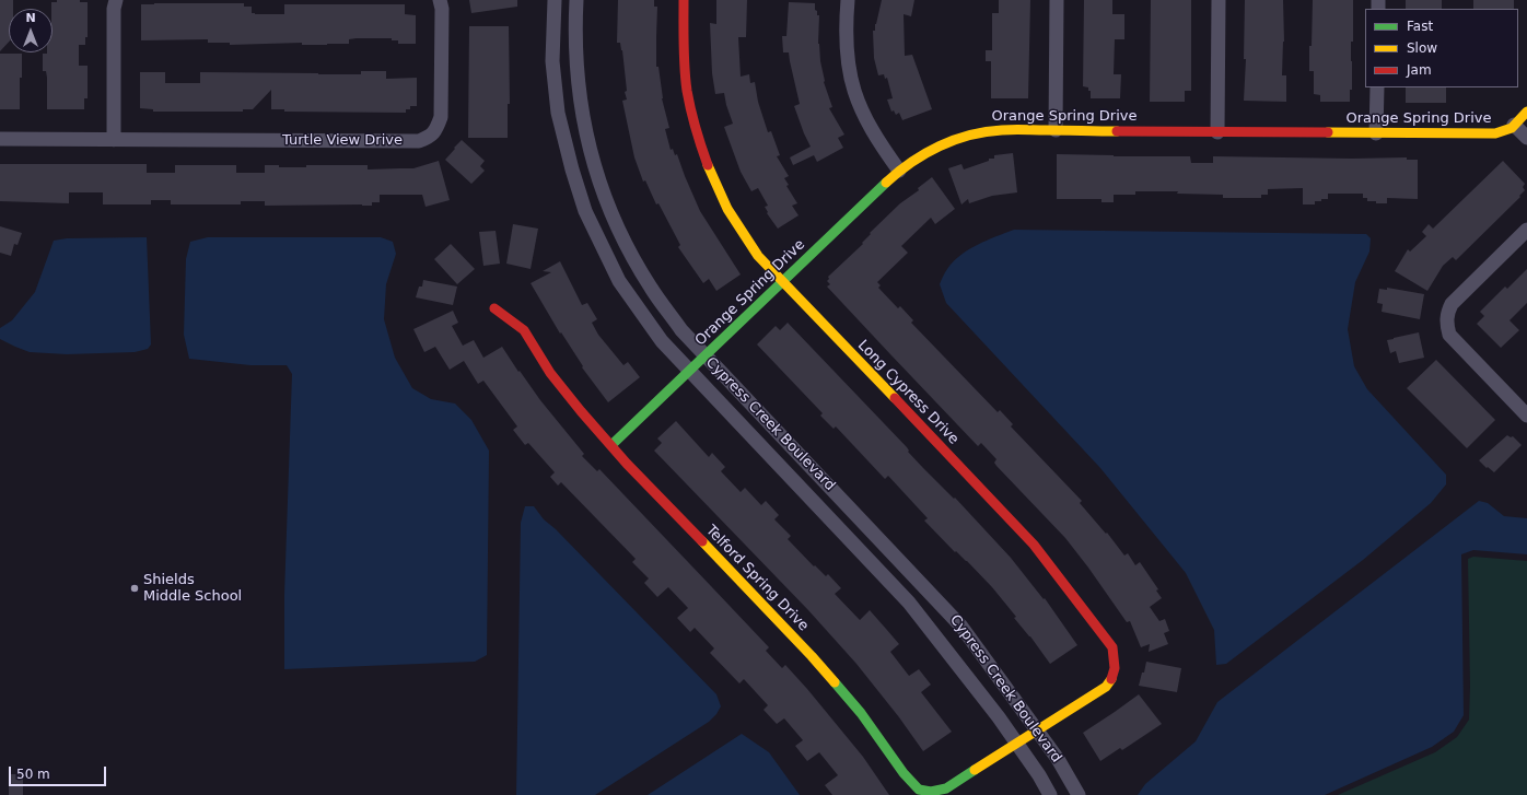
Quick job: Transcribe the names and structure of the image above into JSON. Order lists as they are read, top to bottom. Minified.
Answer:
{"streets":{"street":["Orange Spring Drive","Turtle View Drive","Long Cypress Drive","Cypress Creek Boulevard","Telford Spring Drive"]},"crossings":[["Orange Spring Drive","Long Cypress Drive"],["Orange Spring Drive","Cypress Creek Boulevard"],["Orange Spring Drive","Telford Spring Drive"],["Long Cypress Drive","Cypress Creek Boulevard"],["Long Cypress Drive","Telford Spring Drive"],["Cypress Creek Boulevard","Telford Spring Drive"]],"places":["Shields Middle School"],"legend":["Fast","Slow","Jam"],"scale_bar":"50 m","north":"top"}
